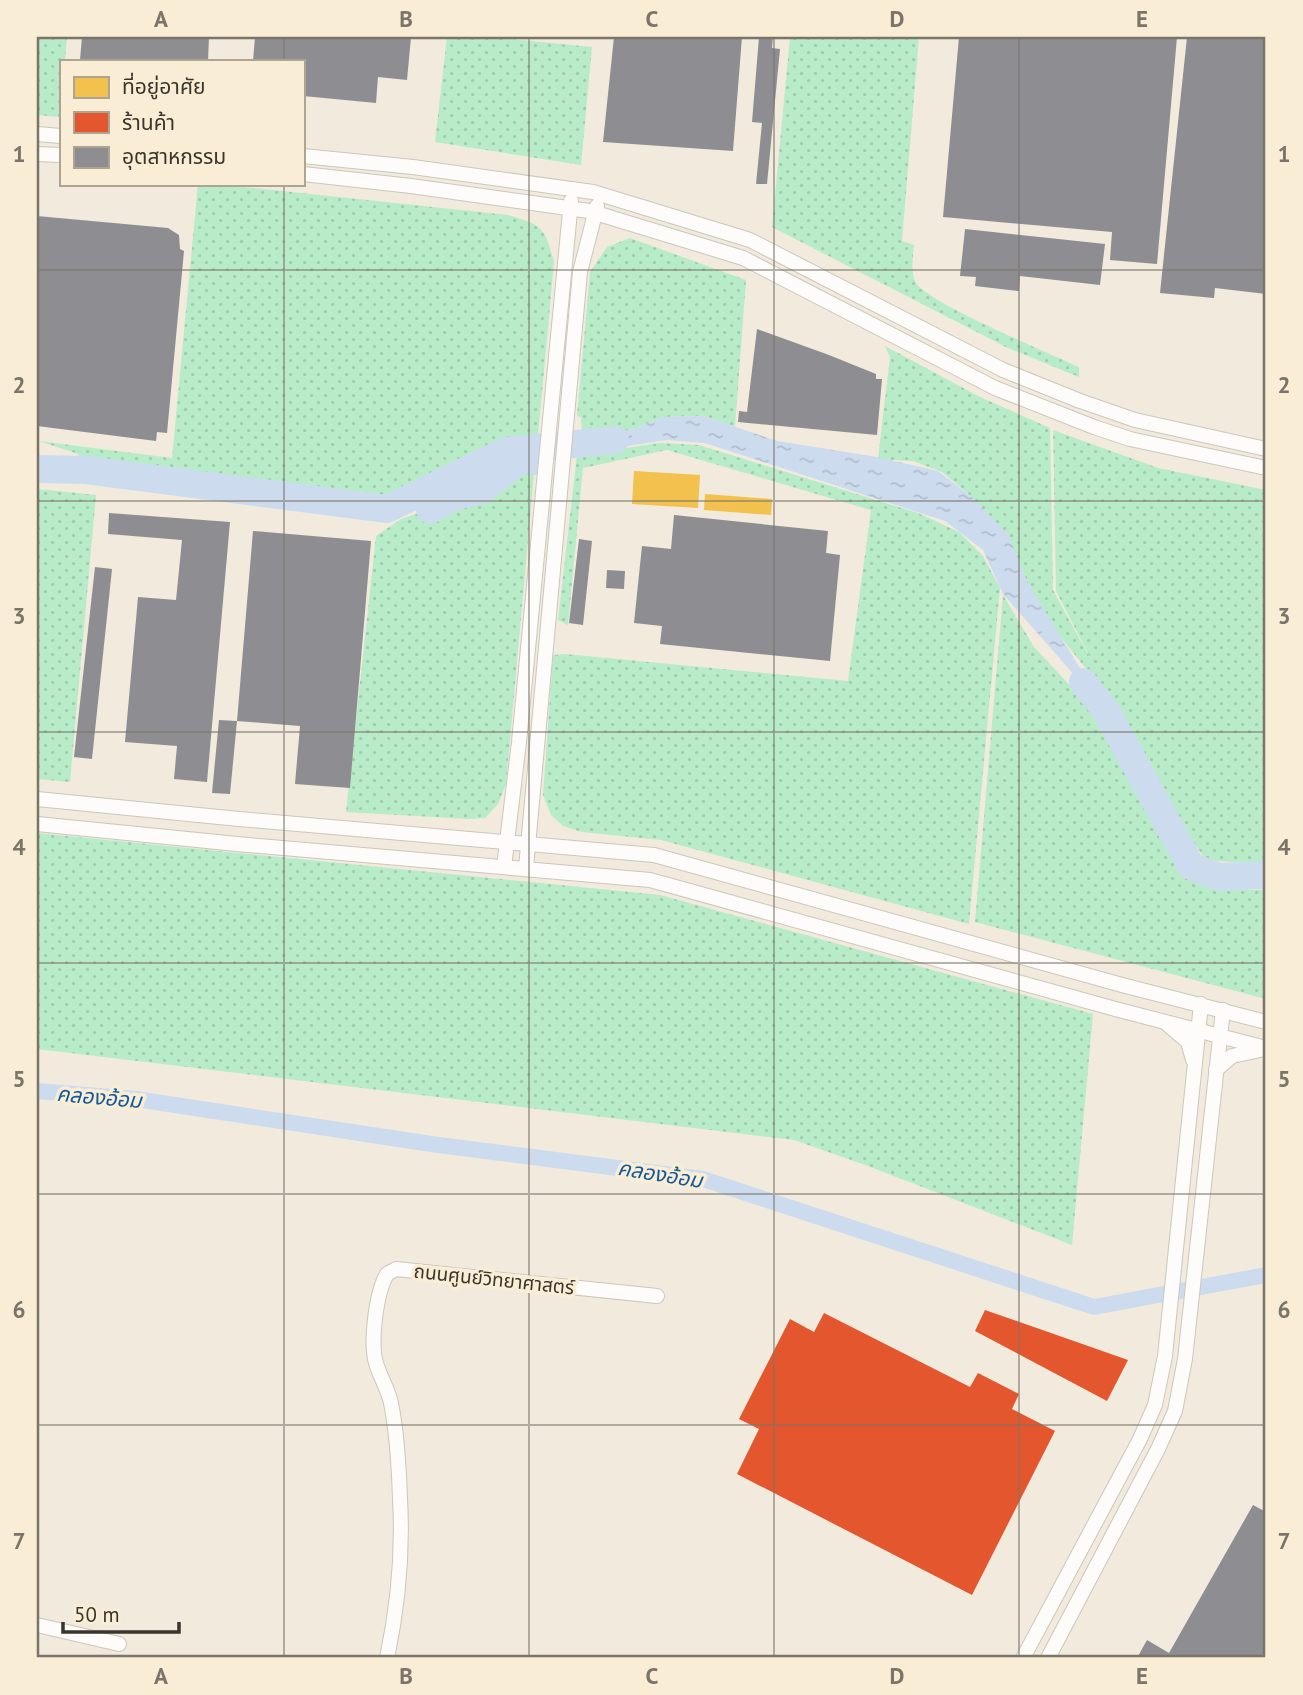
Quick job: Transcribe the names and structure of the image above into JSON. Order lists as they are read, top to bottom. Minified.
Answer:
{"streets":{"street":["ถนนศูนย์วิทยาศาสตร์"]},"water":["คลองอ้อม"],"legend":["ที่อยู่อาศัย","ร้านค้า","อุตสาหกรรม"],"scale_bar":"50 m","grid":{"columns":["A","B","C","D","E"],"rows":["1","2","3","4","5","6","7"]}}
